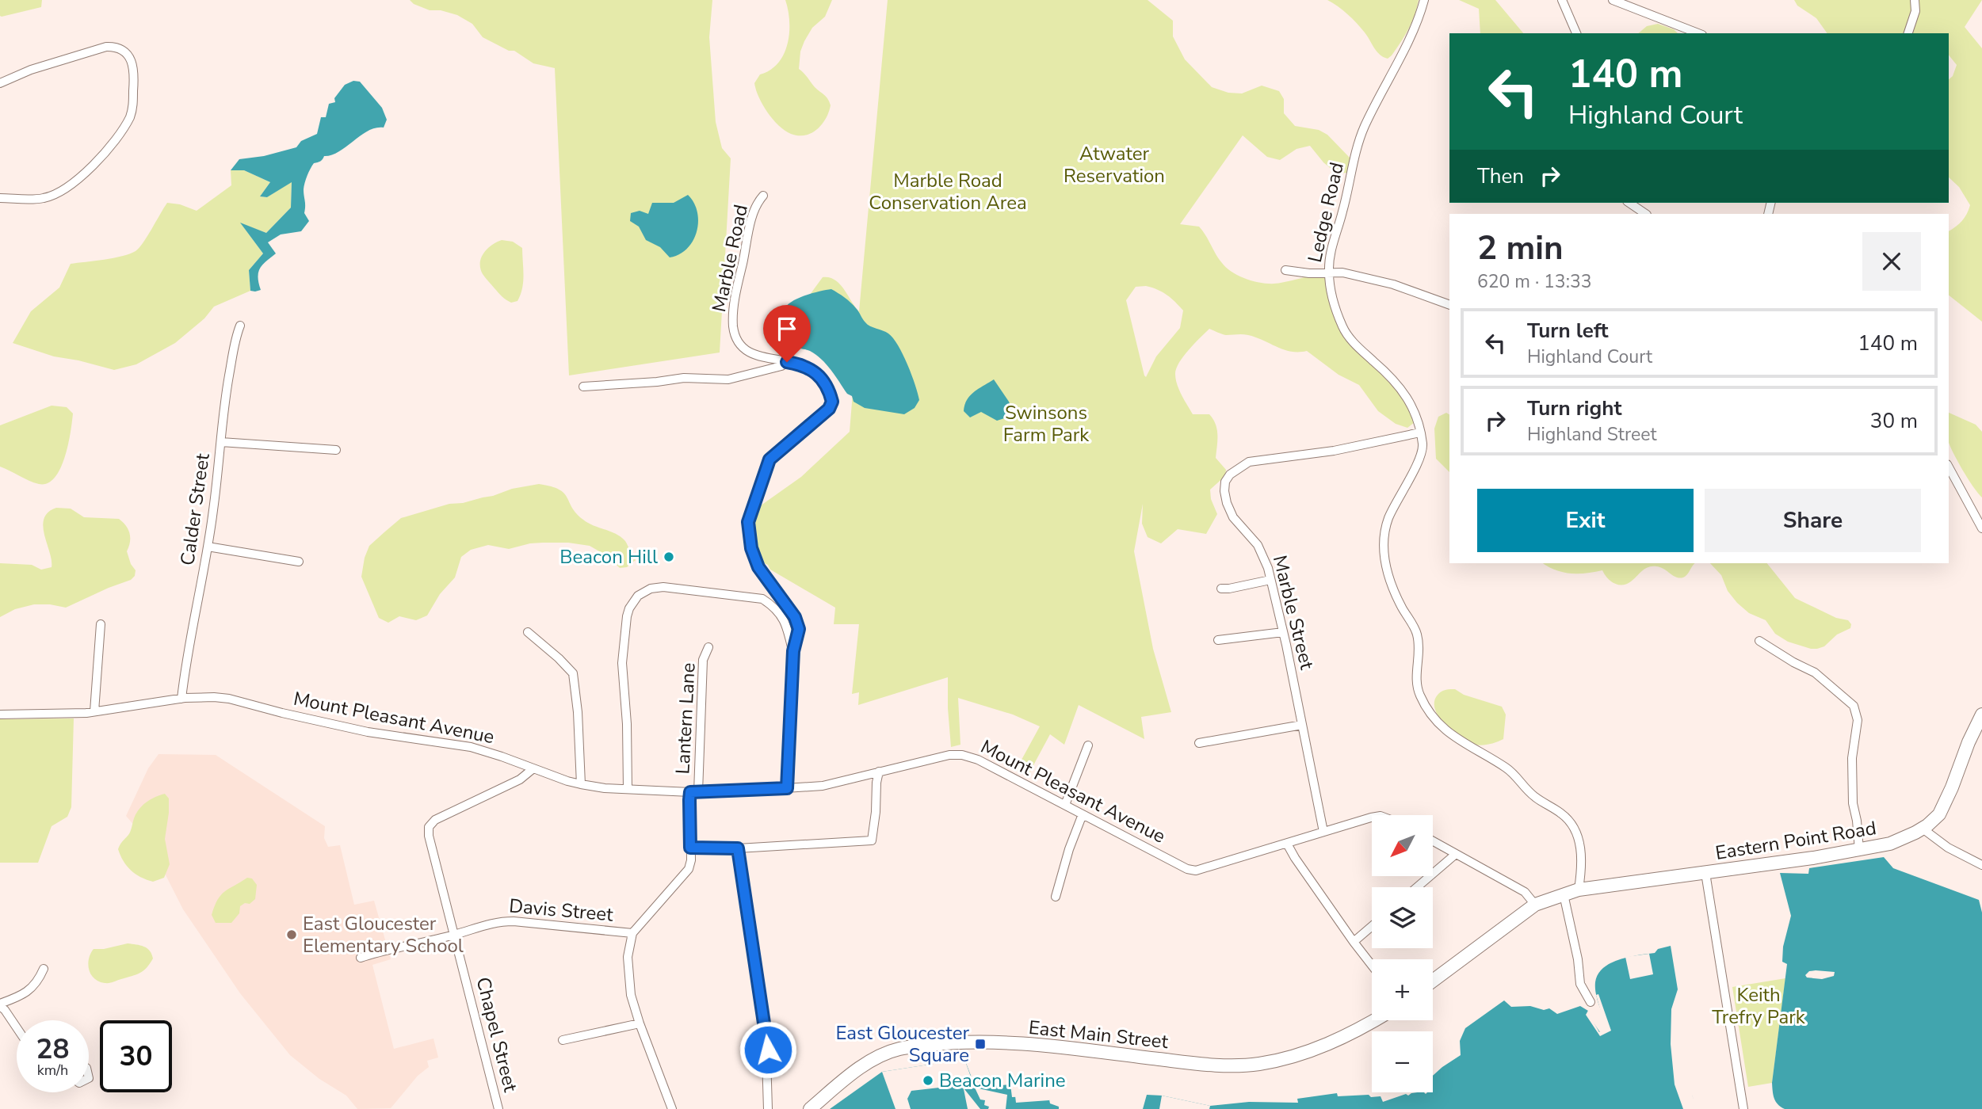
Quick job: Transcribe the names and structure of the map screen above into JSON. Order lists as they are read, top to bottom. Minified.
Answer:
{"streets":{"main road":["Eastern Point Road","East Main Street"],"street":["Ledge Road","Marble Road","Calder Street","Marble Street","Mount Pleasant Avenue","Lantern Lane","Davis Street","Chapel Street"]},"crossings":[["Ledge Road","Marble Street"],["Marble Road","Mount Pleasant Avenue"],["Calder Street","Mount Pleasant Avenue"],["Marble Street","Mount Pleasant Avenue"],["Mount Pleasant Avenue","Lantern Lane"],["Mount Pleasant Avenue","Chapel Street"],["Lantern Lane","Davis Street"],["Davis Street","Chapel Street"]],"parks":["Atwater Reservation","Marble Road Conservation Area","Swinsons Farm Park","Keith Trefry Park"],"places":{"other":["Beacon Hill","East Gloucester Elementary School","Beacon Marine"],"transit":["East Gloucester Square"]},"north":"bottom left","page":{"turn":["140 m","Highland Court"],"then":"Then","heading":["2 min","620 m · 13:33"],"list":[{"name":"Turn left","note":"Highland Court","value":"140 m"},{"name":"Turn right","note":"Highland Street","value":"30 m"}],"buttons":["Exit","Share"],"map_buttons":["+","−"],"speed":"28 km/h","limit":"30"}}
